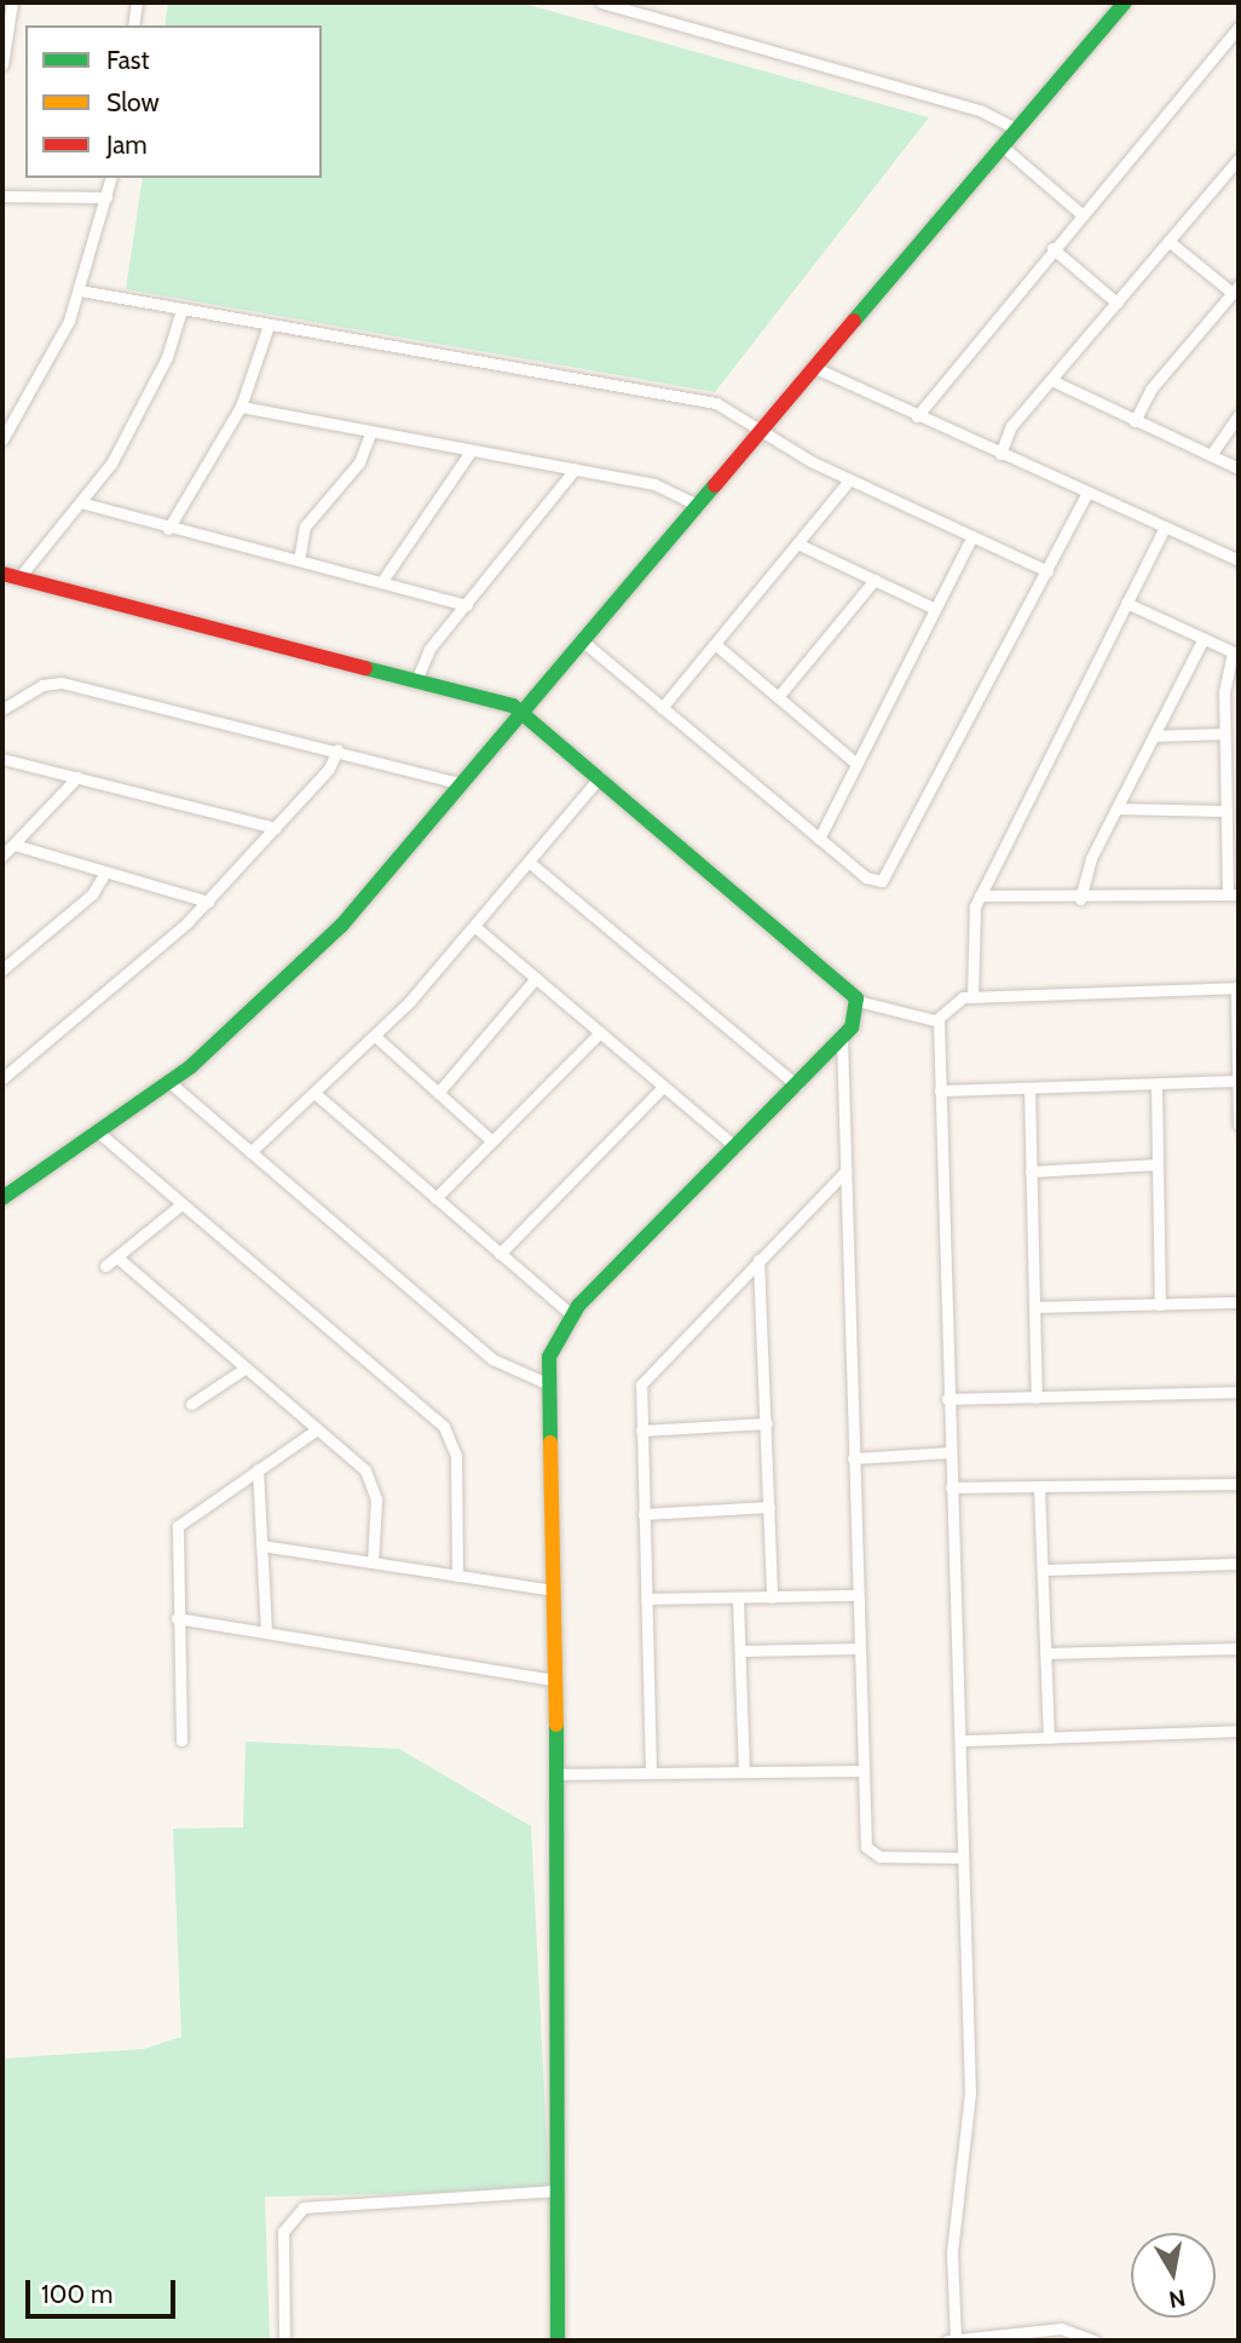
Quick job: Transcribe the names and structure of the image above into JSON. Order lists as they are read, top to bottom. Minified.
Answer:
{"legend":["Fast","Slow","Jam"],"scale_bar":"100 m","north":"bottom"}
